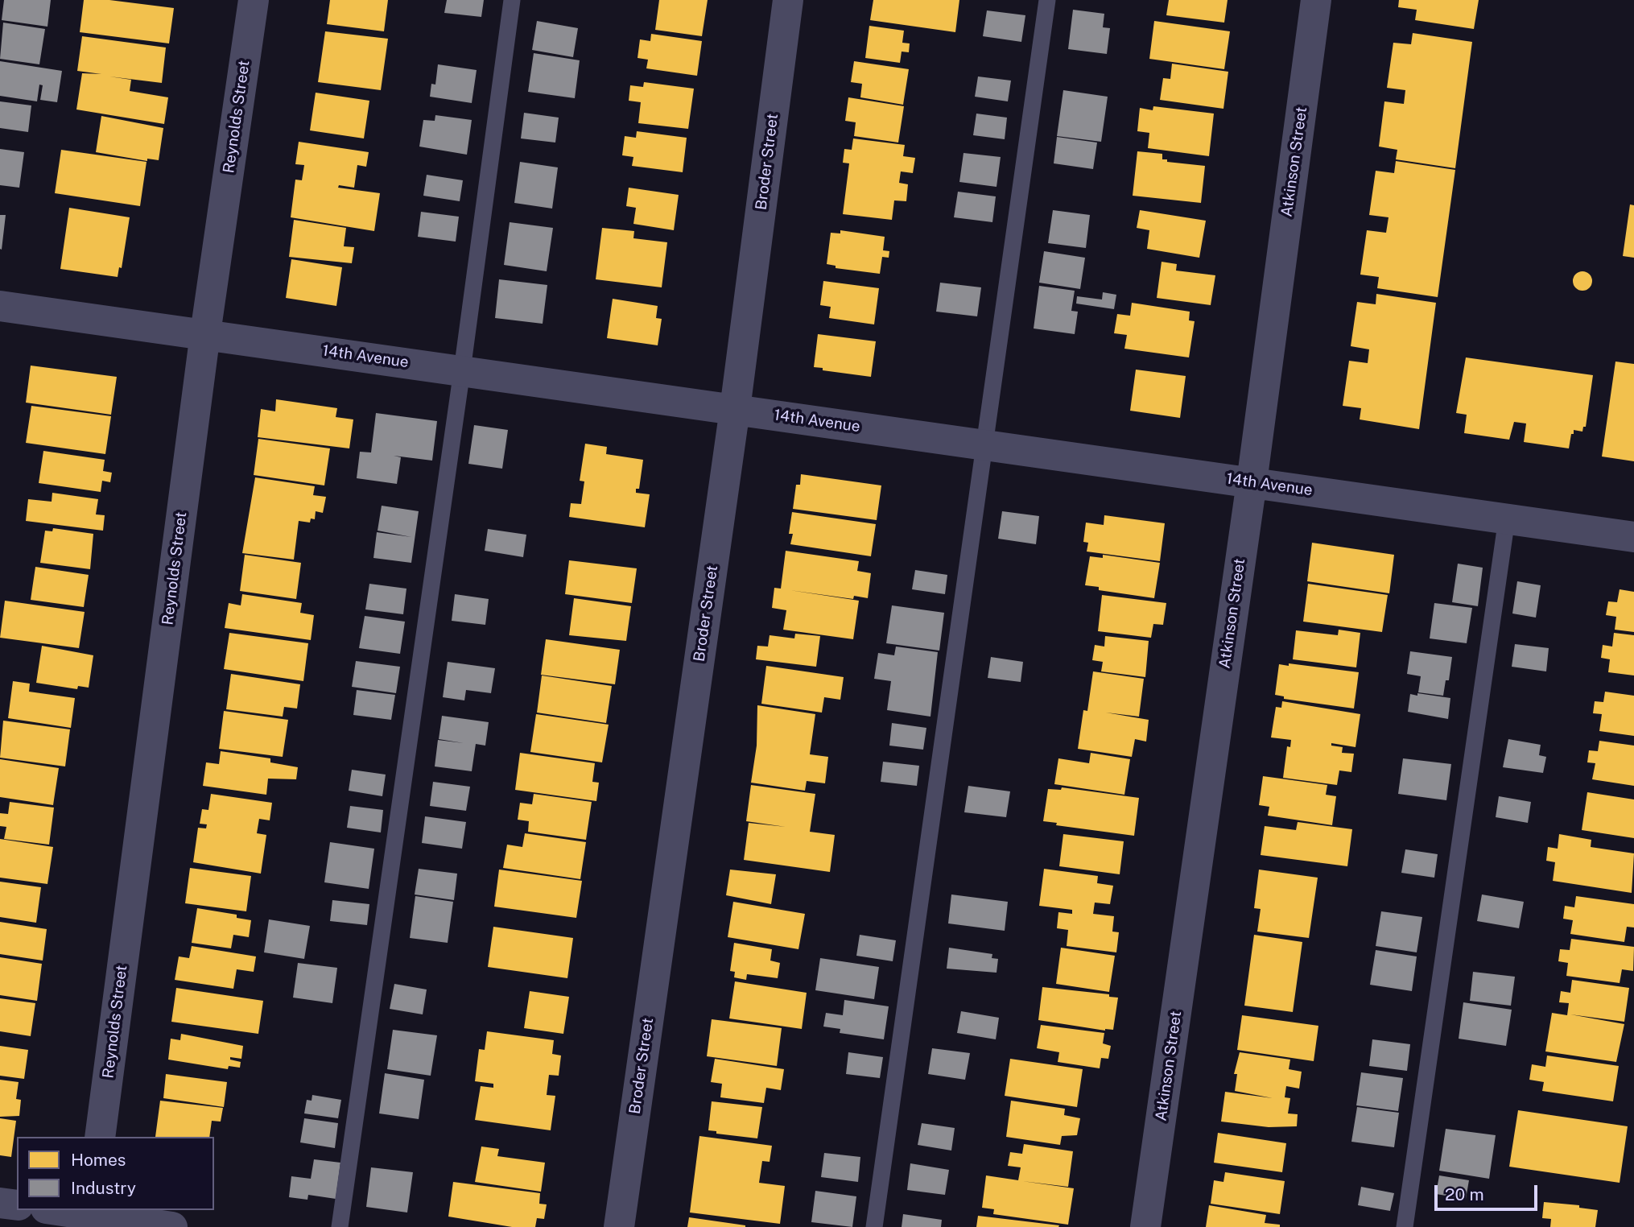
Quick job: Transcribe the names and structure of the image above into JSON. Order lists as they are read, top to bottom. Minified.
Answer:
{"streets":{"street":["Reynolds Street","Broder Street","Atkinson Street","14th Avenue"]},"crossings":[["Reynolds Street","14th Avenue"],["Broder Street","14th Avenue"],["Atkinson Street","14th Avenue"]],"legend":["Homes","Industry"],"scale_bar":"20 m"}
